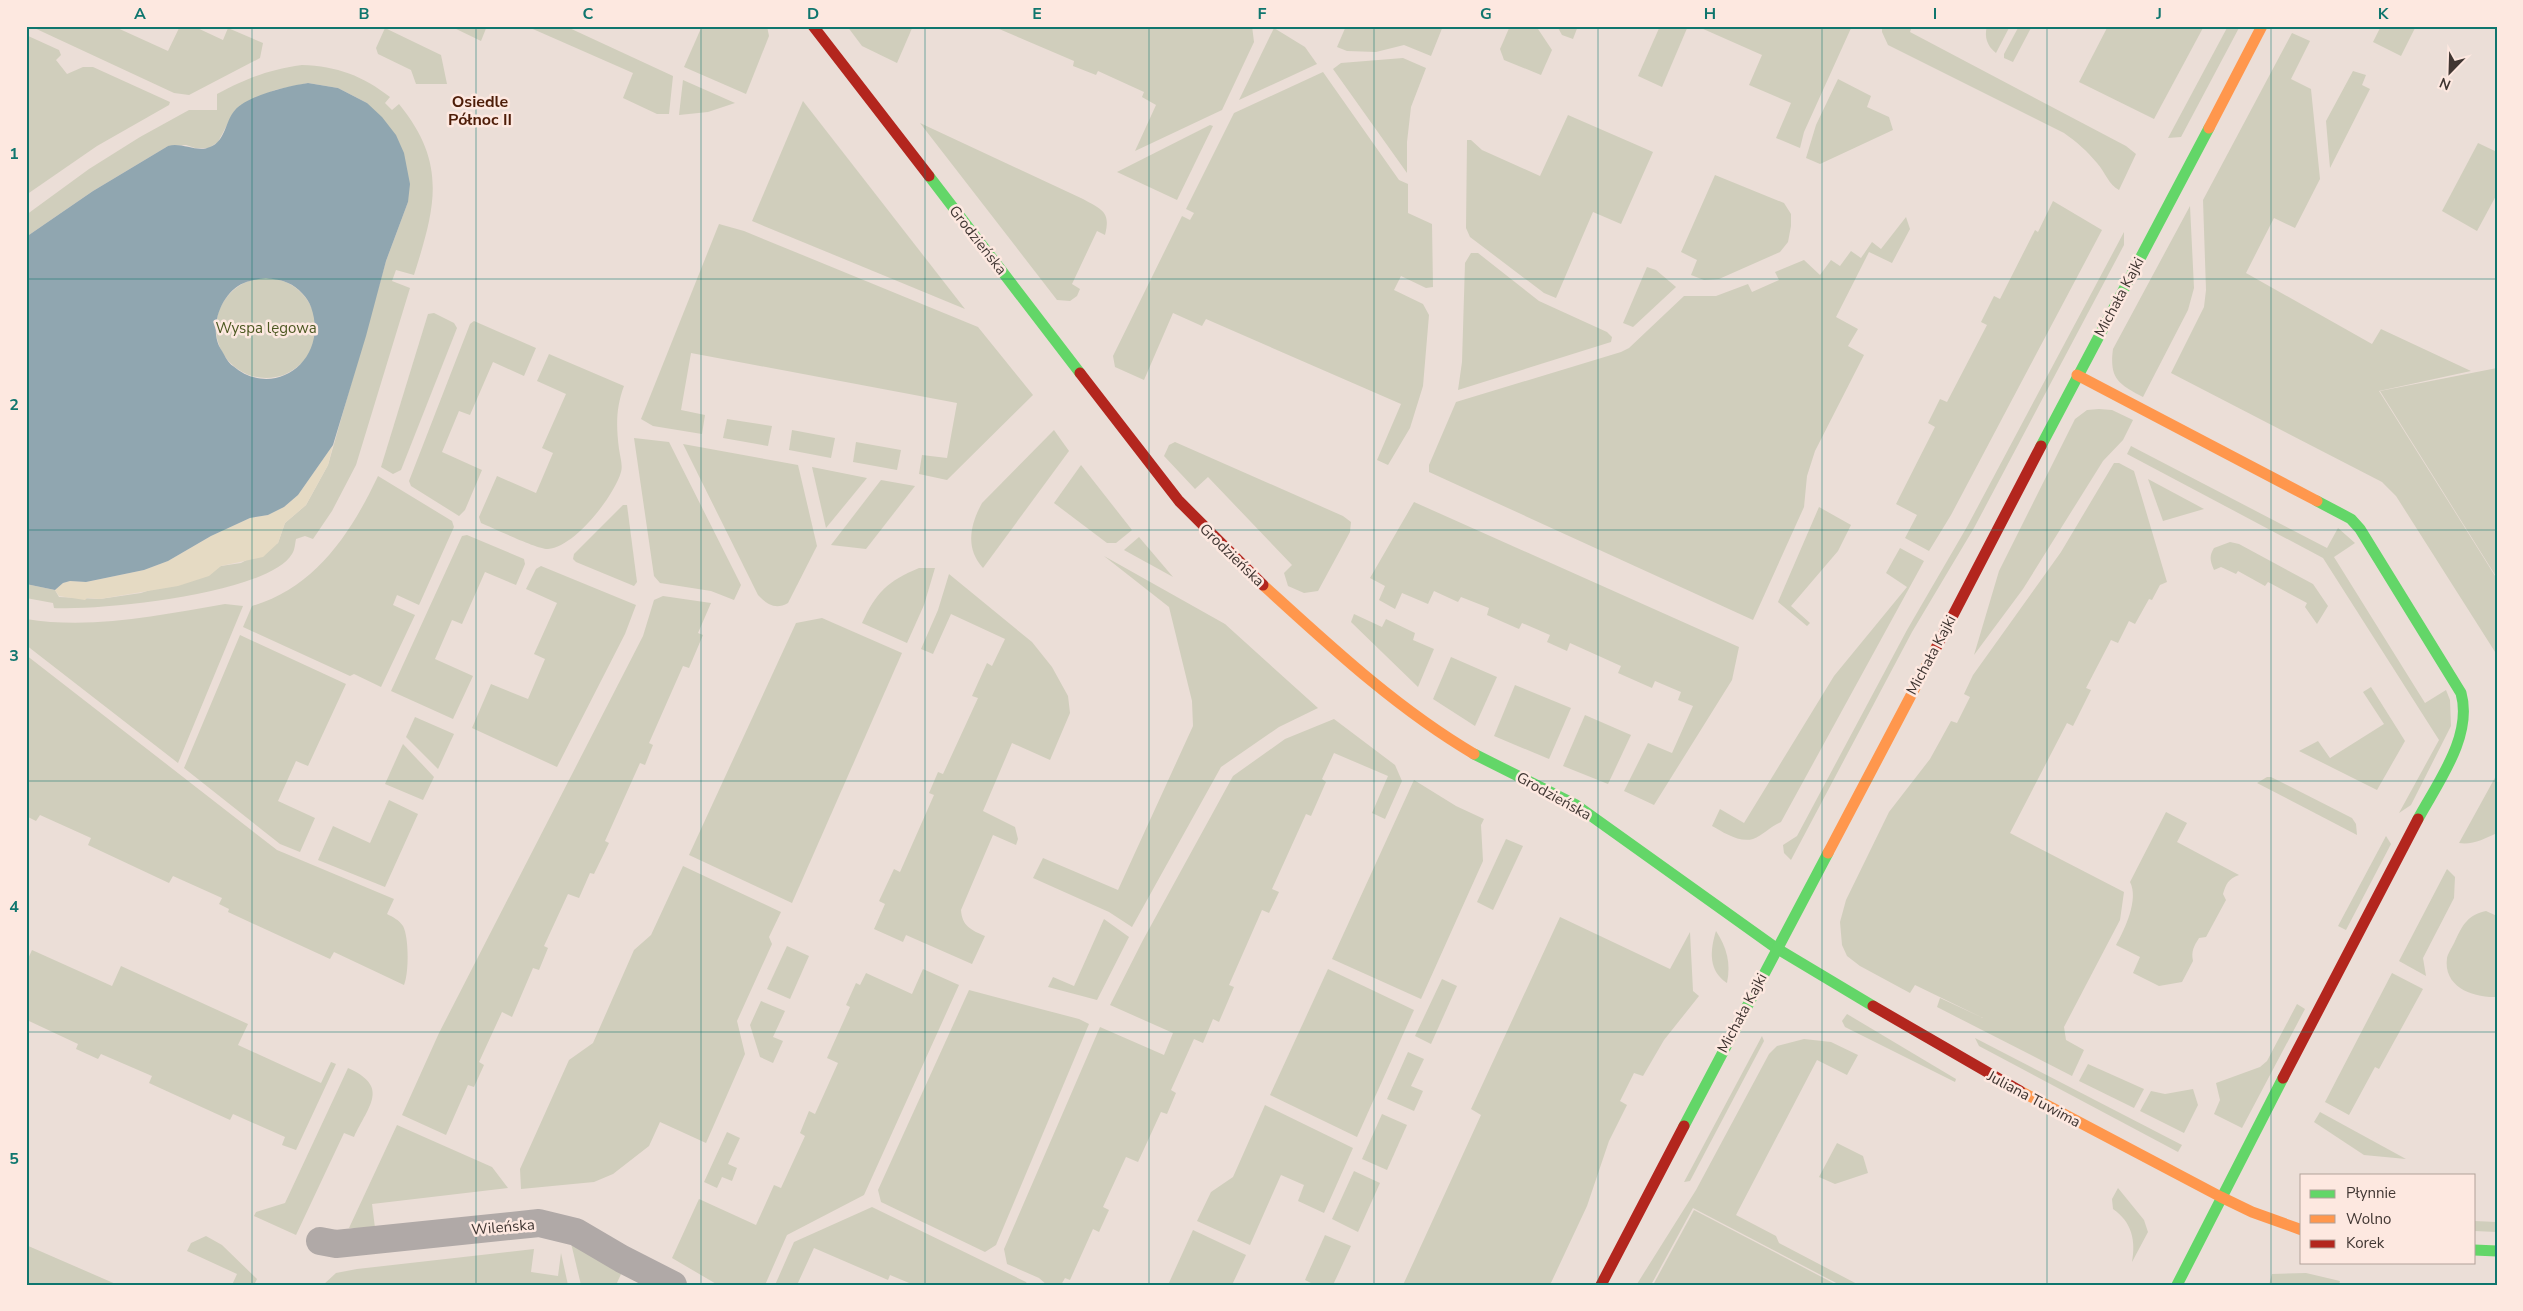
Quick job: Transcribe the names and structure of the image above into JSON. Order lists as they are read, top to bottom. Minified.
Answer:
{"streets":{"street":["Grodzieńska","Michała Kajki","Juliana Tuwima","Wileńska"]},"crossings":[["Grodzieńska","Michała Kajki"],["Grodzieńska","Juliana Tuwima"],["Michała Kajki","Juliana Tuwima"]],"districts":["Osiedle Północ II"],"parks":["Wyspa lęgowa"],"legend":["Płynnie","Wolno","Korek"],"north":"bottom left","grid":{"columns":["A","B","C","D","E","F","G","H","I","J","K"],"rows":["1","2","3","4","5"]}}
